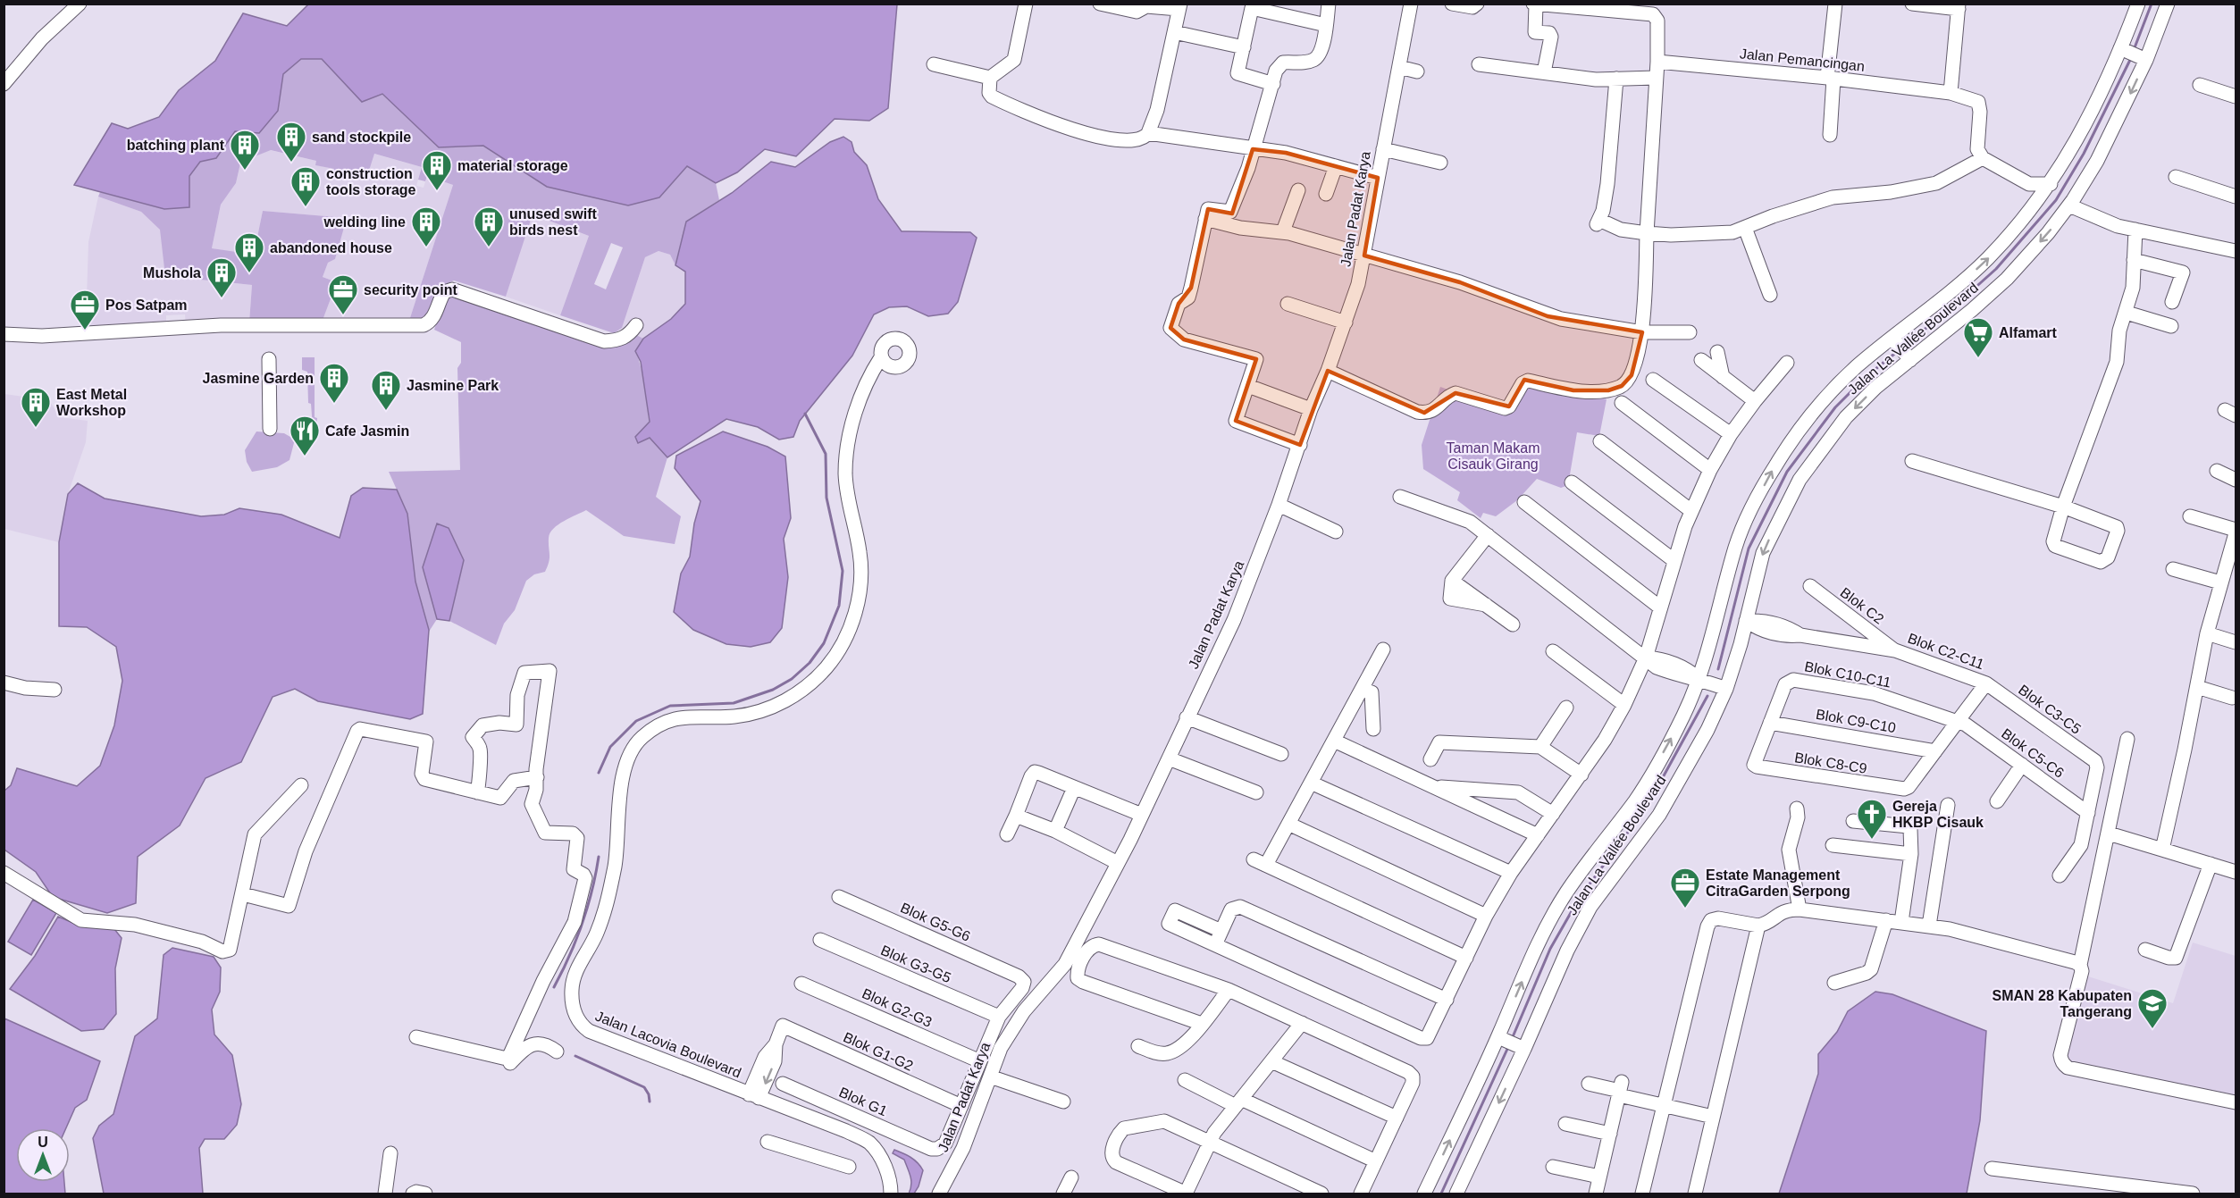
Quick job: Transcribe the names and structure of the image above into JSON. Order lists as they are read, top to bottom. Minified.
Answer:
{"streets":{"street":["Jalan Pemancingan","Jalan Padat Karya","Jalan La Vallée Boulevard","Blok C2","Blok C2-C11","Blok C10-C11","Blok C3-C5","Blok C9-C10","Blok C5-C6","Blok C8-C9","Blok G5-G6","Blok G3-G5","Blok G2-G3","Jalan Lacovia Boulevard","Blok G1-G2","Blok G1"]},"crossings":[["Blok C2","Blok C2-C11"],["Blok C2-C11","Blok C3-C5"],["Blok C10-C11","Blok C9-C10"],["Blok C10-C11","Blok C5-C6"],["Blok C10-C11","Blok C8-C9"],["Blok C3-C5","Blok C5-C6"],["Blok C9-C10","Blok C8-C9"],["Blok G5-G6","Blok G3-G5"],["Jalan Lacovia Boulevard","Blok G1-G2"],["Blok G1-G2","Blok G1"]],"parks":["Taman Makam Cisauk Girang"],"places":{"building":["sand stockpile","batching plant","material storage","construction tools storage","welding line","unused swift birds nest","abandoned house","Mushola","Jasmine Garden","Jasmine Park","East Metal Workshop"],"office":["security point","Pos Satpam","Estate Management CitraGarden Serpong"],"supermarket":["Alfamart"],"restaurant":["Cafe Jasmin"],"church":["Gereja HKBP Cisauk"],"school or university":["SMAN 28 Kabupaten Tangerang"]},"north":"top"}
